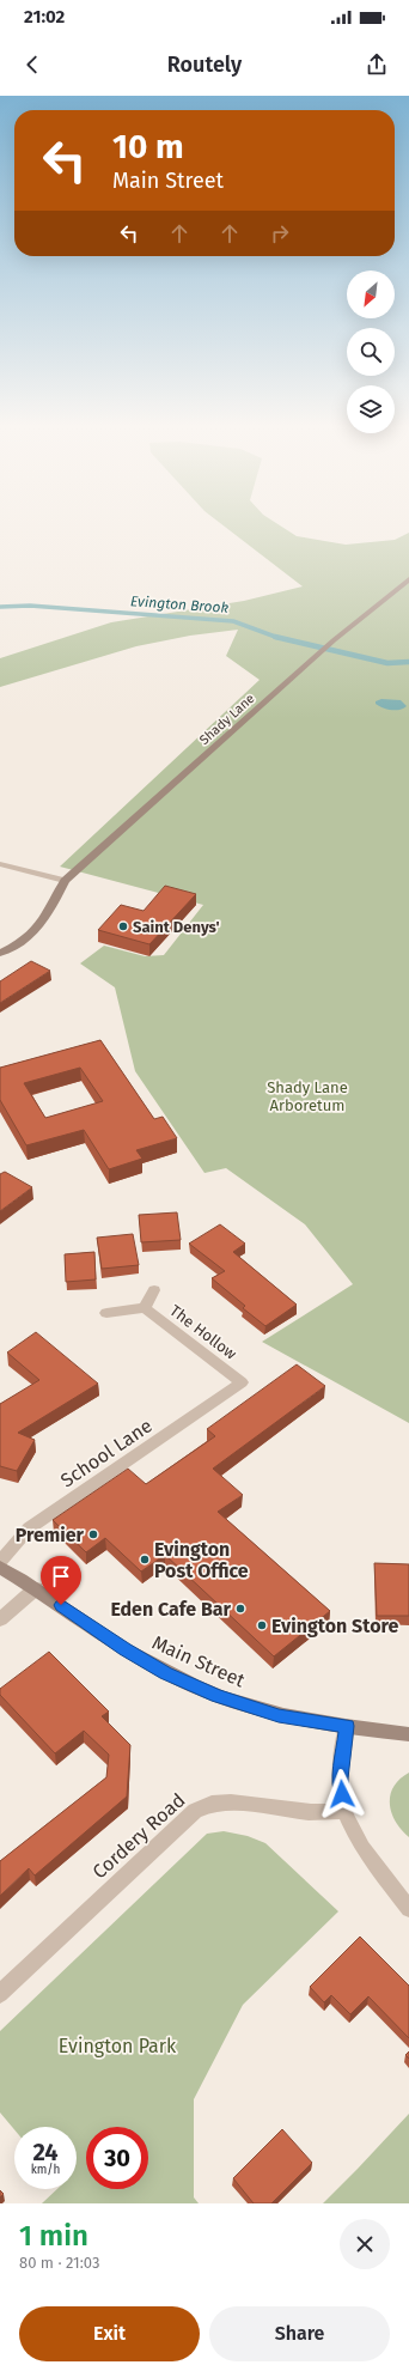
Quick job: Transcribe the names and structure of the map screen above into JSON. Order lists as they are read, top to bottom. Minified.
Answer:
{"streets":{"street":["Shady Lane","The Hollow","School Lane","Main Street","Cordery Road"]},"crossings":[["The Hollow","School Lane"]],"water":["Evington Brook"],"parks":["Shady Lane Arboretum","Evington Park"],"places":["Saint Denys'","Premier","Evington Post Office","Eden Cafe Bar","Evington Store"],"north":"bottom left","page":{"status":"21:02","header":"Routely","turn":["10 m","Main Street"],"speed":"24 km/h","limit":"30","heading":["1 min","80 m · 21:03"],"buttons":["Exit","Share"]}}
